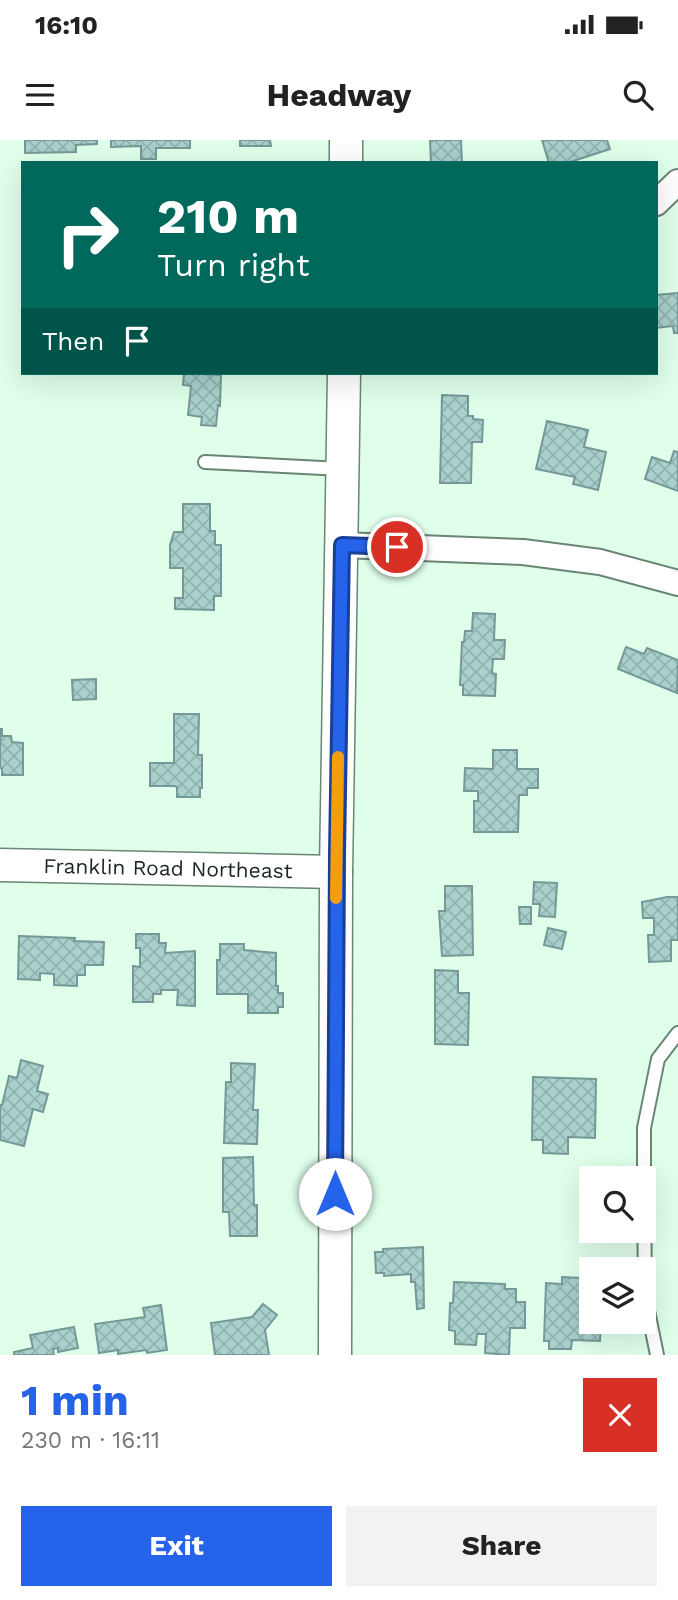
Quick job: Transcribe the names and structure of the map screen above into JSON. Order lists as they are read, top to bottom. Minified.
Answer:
{"streets":{"street":["Franklin Road Northeast"]},"page":{"status":"16:10","header":"Headway","turn":["210 m","Turn right"],"then":"Then","heading":["1 min","230 m · 16:11"],"buttons":["Exit","Share"]}}
